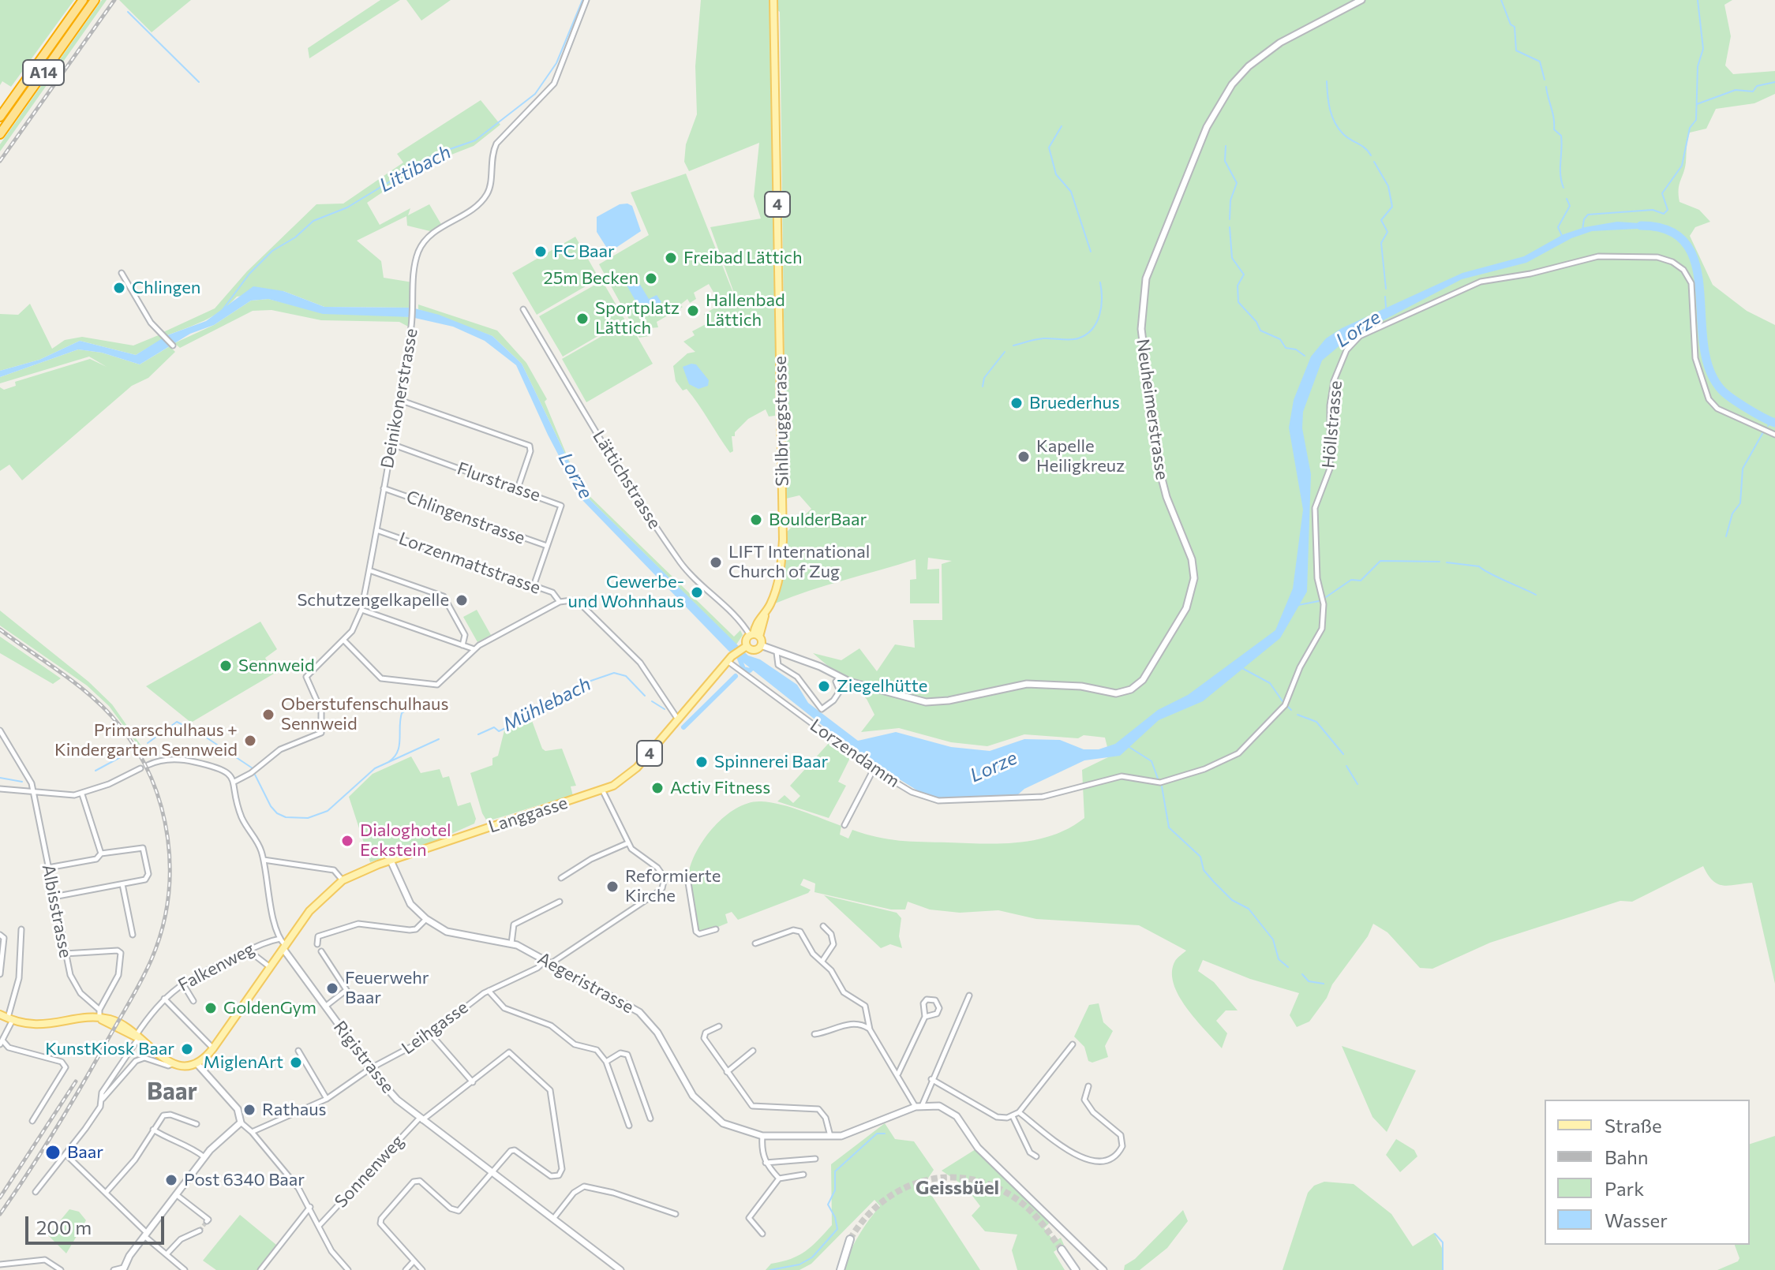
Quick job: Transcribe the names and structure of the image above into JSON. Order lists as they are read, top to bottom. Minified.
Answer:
{"streets":{"highway":["A14"],"main road":["4","Sihlbruggstrasse","Langgasse"],"street":["Deinikonerstrasse","Neuheimerstrasse","Höllstrasse","Lättichstrasse","Flurstrasse","Chlingenstrasse","Lorzenmattstrasse","Lorzendamm","Albisstrasse","Falkenweg","Aegeristrasse","Leihgasse","Rigistrasse","Sonnenweg"]},"crossings":[["4","Langgasse"],["4","Rigistrasse"],["Deinikonerstrasse","Flurstrasse"],["Deinikonerstrasse","Chlingenstrasse"],["Deinikonerstrasse","Lorzenmattstrasse"],["Sihlbruggstrasse","Lättichstrasse"],["Höllstrasse","Lorzendamm"],["Flurstrasse","Chlingenstrasse"],["Flurstrasse","Lorzenmattstrasse"],["Lorzenmattstrasse","Langgasse"],["Lorzendamm","Langgasse"],["Langgasse","Aegeristrasse"],["Langgasse","Rigistrasse"],["Aegeristrasse","Leihgasse"],["Leihgasse","Rigistrasse"],["Rigistrasse","Sonnenweg"]],"districts":["Baar","Geissbüel"],"water":["Littibach","Lorze","Mühlebach"],"places":["FC Baar","Freibad Lättich","25m Becken","Chlingen","Hallenbad Lättich","Sportplatz Lättich","Bruederhus","Kapelle Heiligkreuz","BoulderBaar","LIFT International Church of Zug","Gewerbe- und Wohnhaus","Schutzengelkapelle","Sennweid","Ziegelhütte","Oberstufenschulhaus Sennweid","Primarschulhaus + Kindergarten Sennweid","Spinnerei Baar","Activ Fitness","Dialoghotel Eckstein","Reformierte Kirche","Feuerwehr Baar","GoldenGym","KunstKiosk Baar","MiglenArt","Rathaus","Baar","Post 6340 Baar"],"legend":["Straße","Bahn","Park","Wasser"],"scale_bar":"200 m"}
